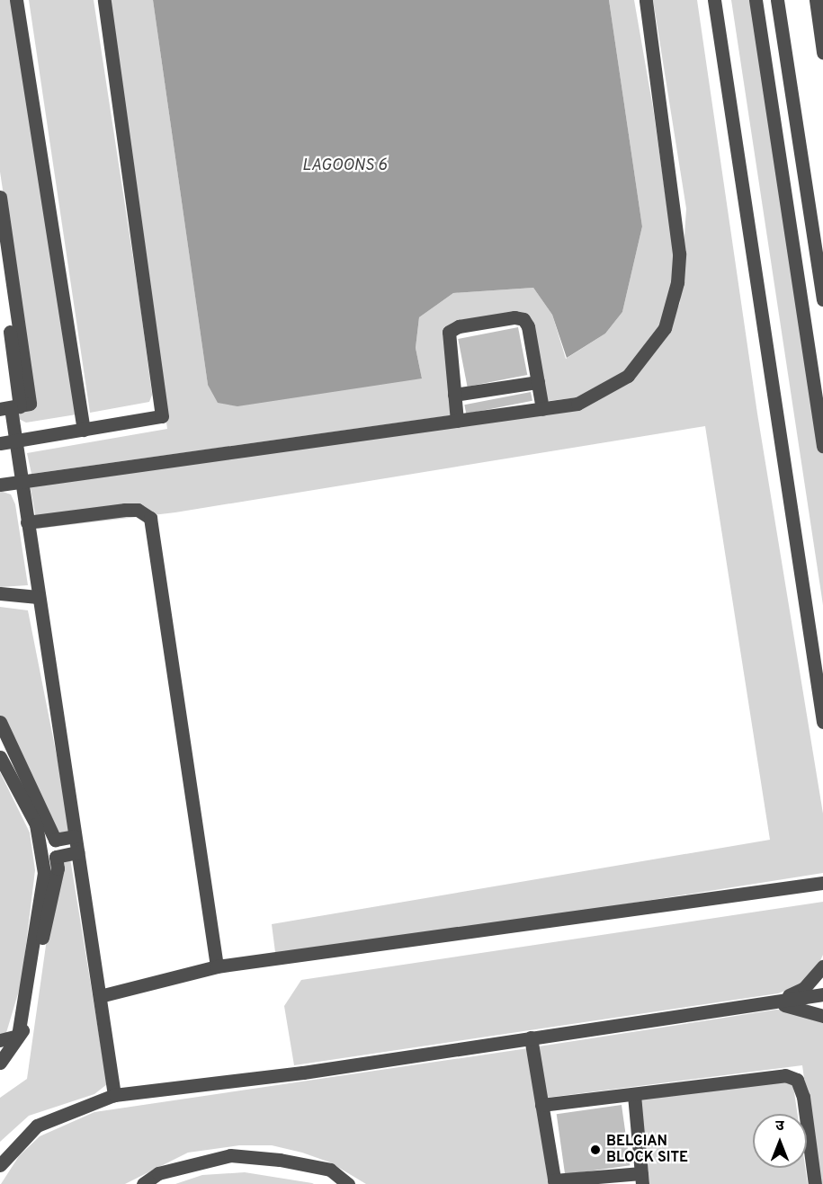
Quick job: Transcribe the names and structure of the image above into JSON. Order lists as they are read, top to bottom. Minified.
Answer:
{"water":["LAGOONS 6"],"places":["BELGIAN BLOCK SITE"],"north":"top"}
